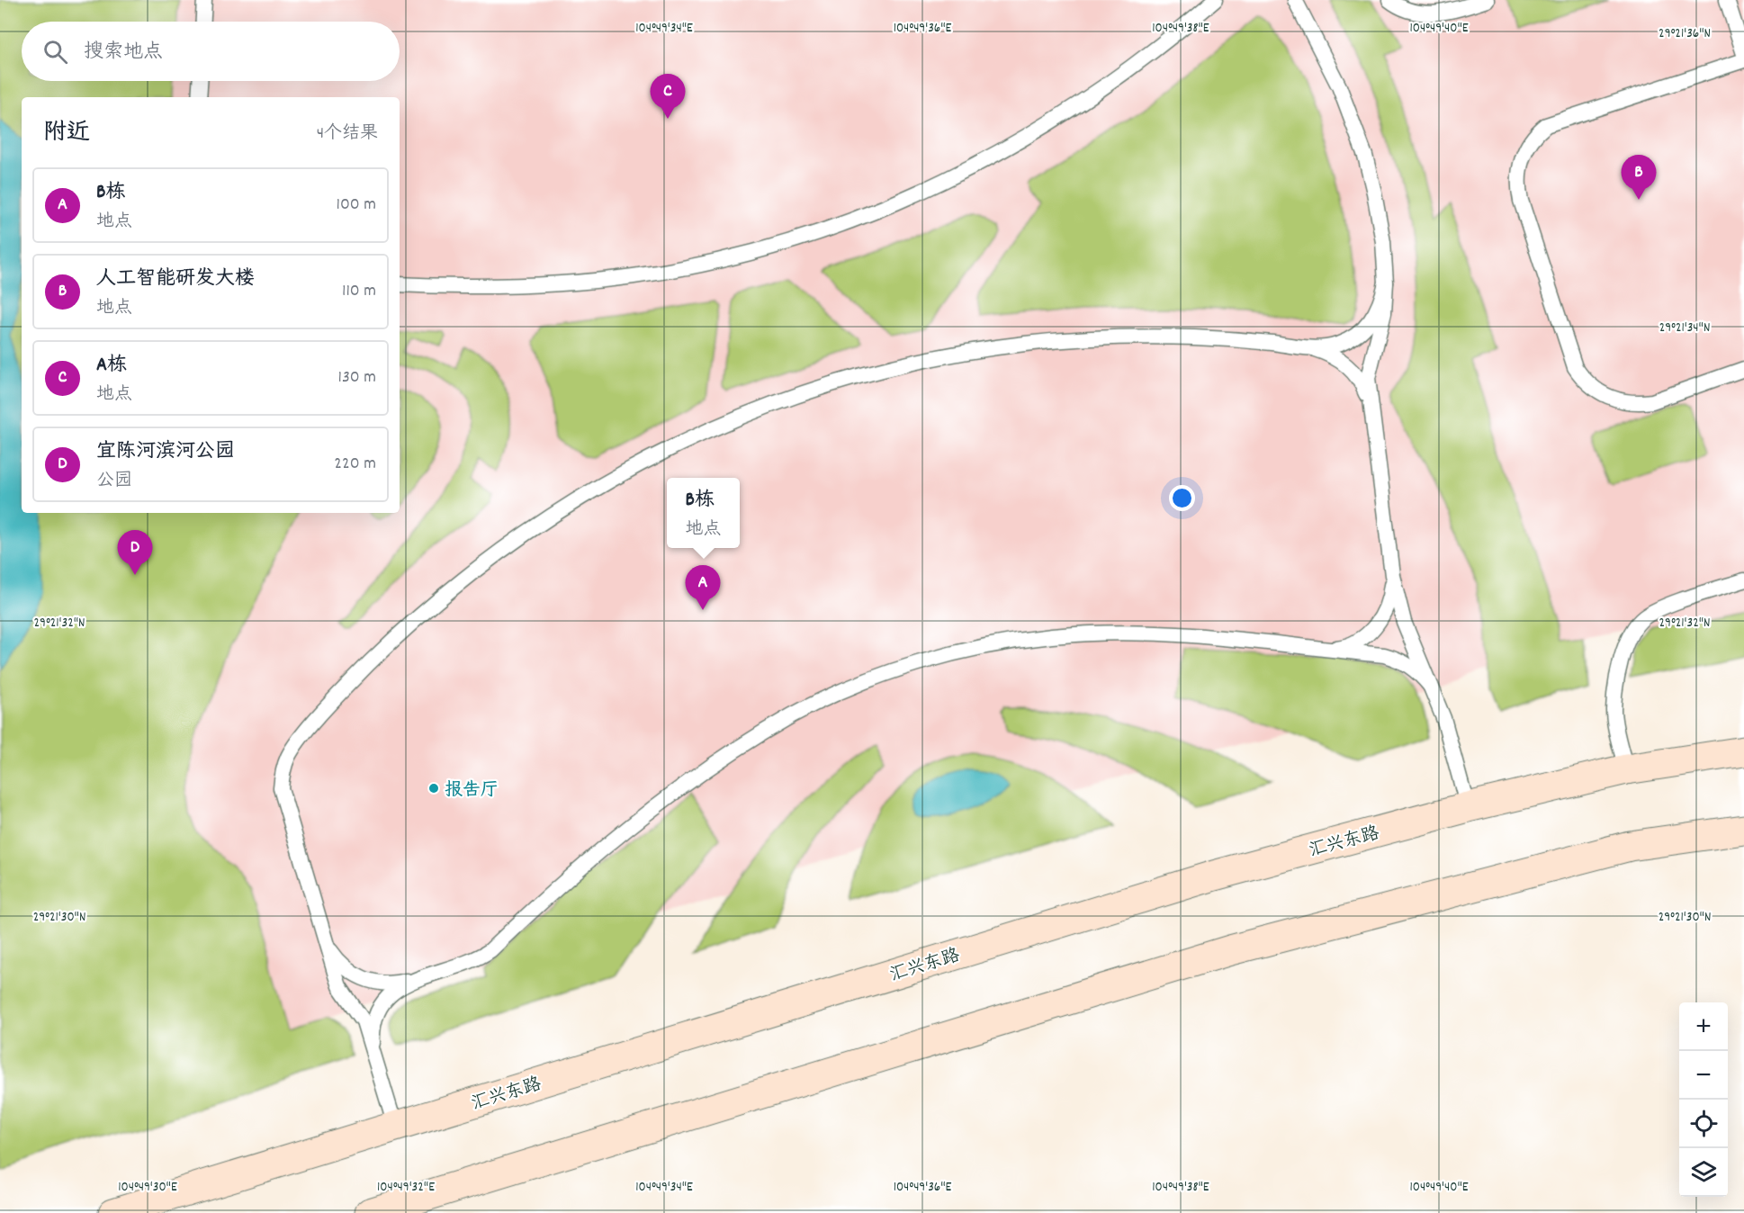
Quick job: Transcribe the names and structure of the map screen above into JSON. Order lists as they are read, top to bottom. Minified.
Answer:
{"streets":{"main road":["汇兴东路"]},"places":["报告厅"],"page":{"search":"搜索地点","pins":["C","B","D","A"],"heading":["附近","4个结果"],"list":[{"mark":"A","name":"B栋","note":"地点","value":"100 m"},{"mark":"B","name":"人工智能研发大楼","note":"地点","value":"110 m"},{"mark":"C","name":"A栋","note":"地点","value":"130 m"},{"mark":"D","name":"宜陈河滨河公园","note":"公园","value":"220 m"}],"popup":["B栋","地点"],"map_buttons":["+","−"]},"coordinates":["104°49'34\"E","104°49'36\"E","104°49'38\"E","104°49'40\"E","29°21'36\"N","29°21'34\"N","29°21'32\"N","29°21'30\"N","104°49'30\"E","104°49'32\"E"]}
